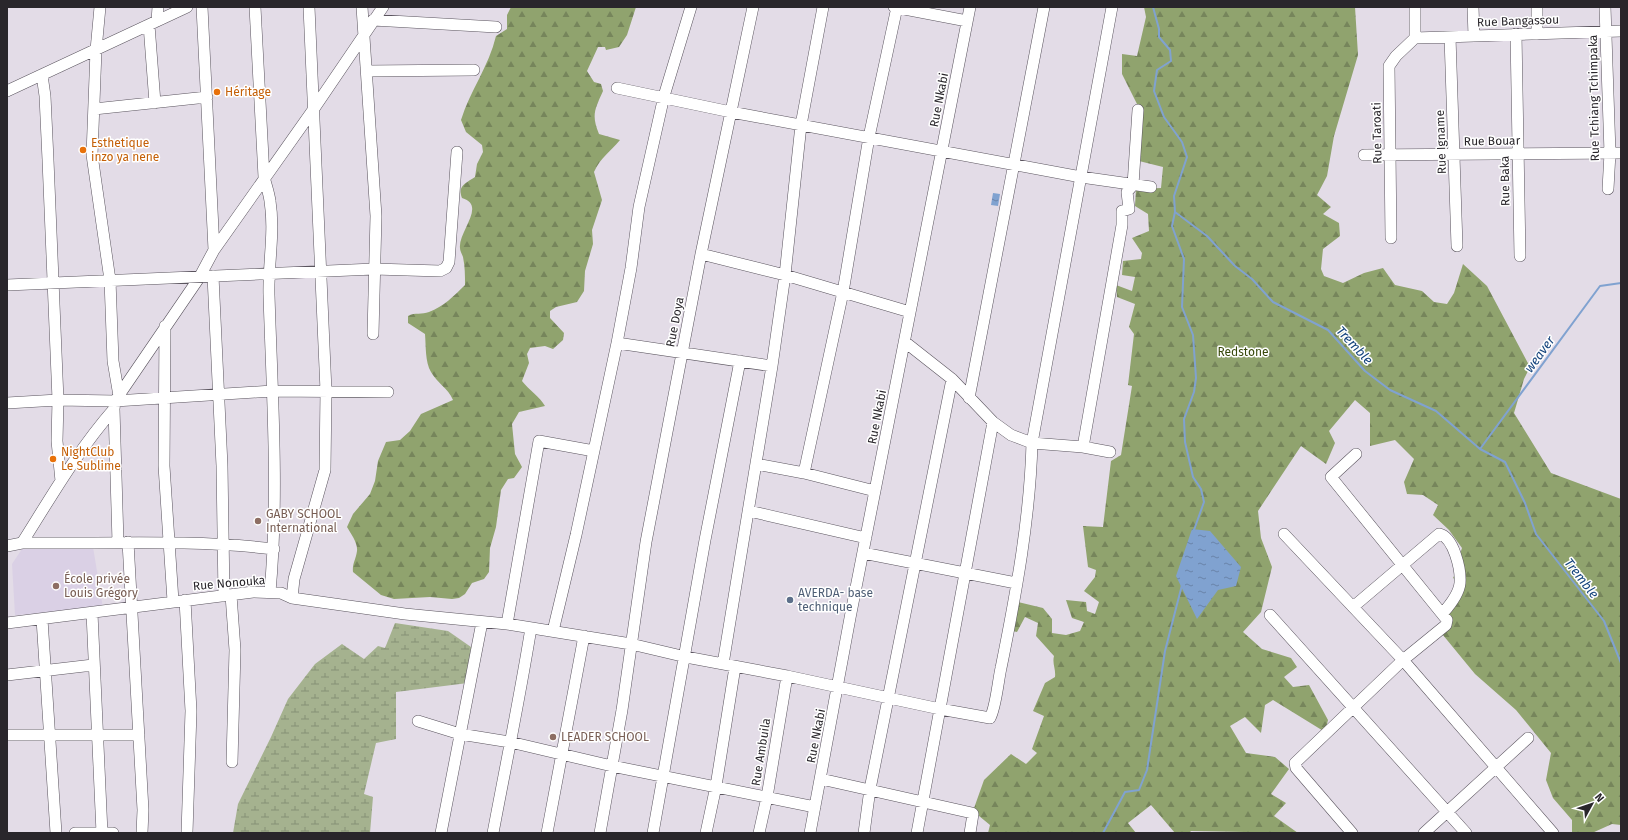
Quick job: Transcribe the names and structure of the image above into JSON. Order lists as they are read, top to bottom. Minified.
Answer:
{"streets":{"street":["Rue Bangassou","Rue Tchiang Tchimpaka","Rue Nkabi","Rue Taroati","Rue Bouar","Rue Igname","Rue Baka","Rue Doya","Rue Nonouka","Rue Ambuila"]},"crossings":[["Rue Bangassou","Rue Tchiang Tchimpaka"],["Rue Bangassou","Rue Taroati"],["Rue Bangassou","Rue Igname"],["Rue Bangassou","Rue Baka"],["Rue Tchiang Tchimpaka","Rue Bouar"],["Rue Nkabi","Rue Nonouka"],["Rue Taroati","Rue Bouar"],["Rue Bouar","Rue Igname"],["Rue Bouar","Rue Baka"],["Rue Doya","Rue Nonouka"],["Rue Nonouka","Rue Ambuila"]],"water":["Tremble","weaver"],"parks":["Redstone"],"places":["Héritage","Esthetique inzo ya nene","NightClub Le Sublime","GABY SCHOOL International","École privée Louis Grégory","AVERDA- base technique","LEADER SCHOOL"],"north":"top right"}
